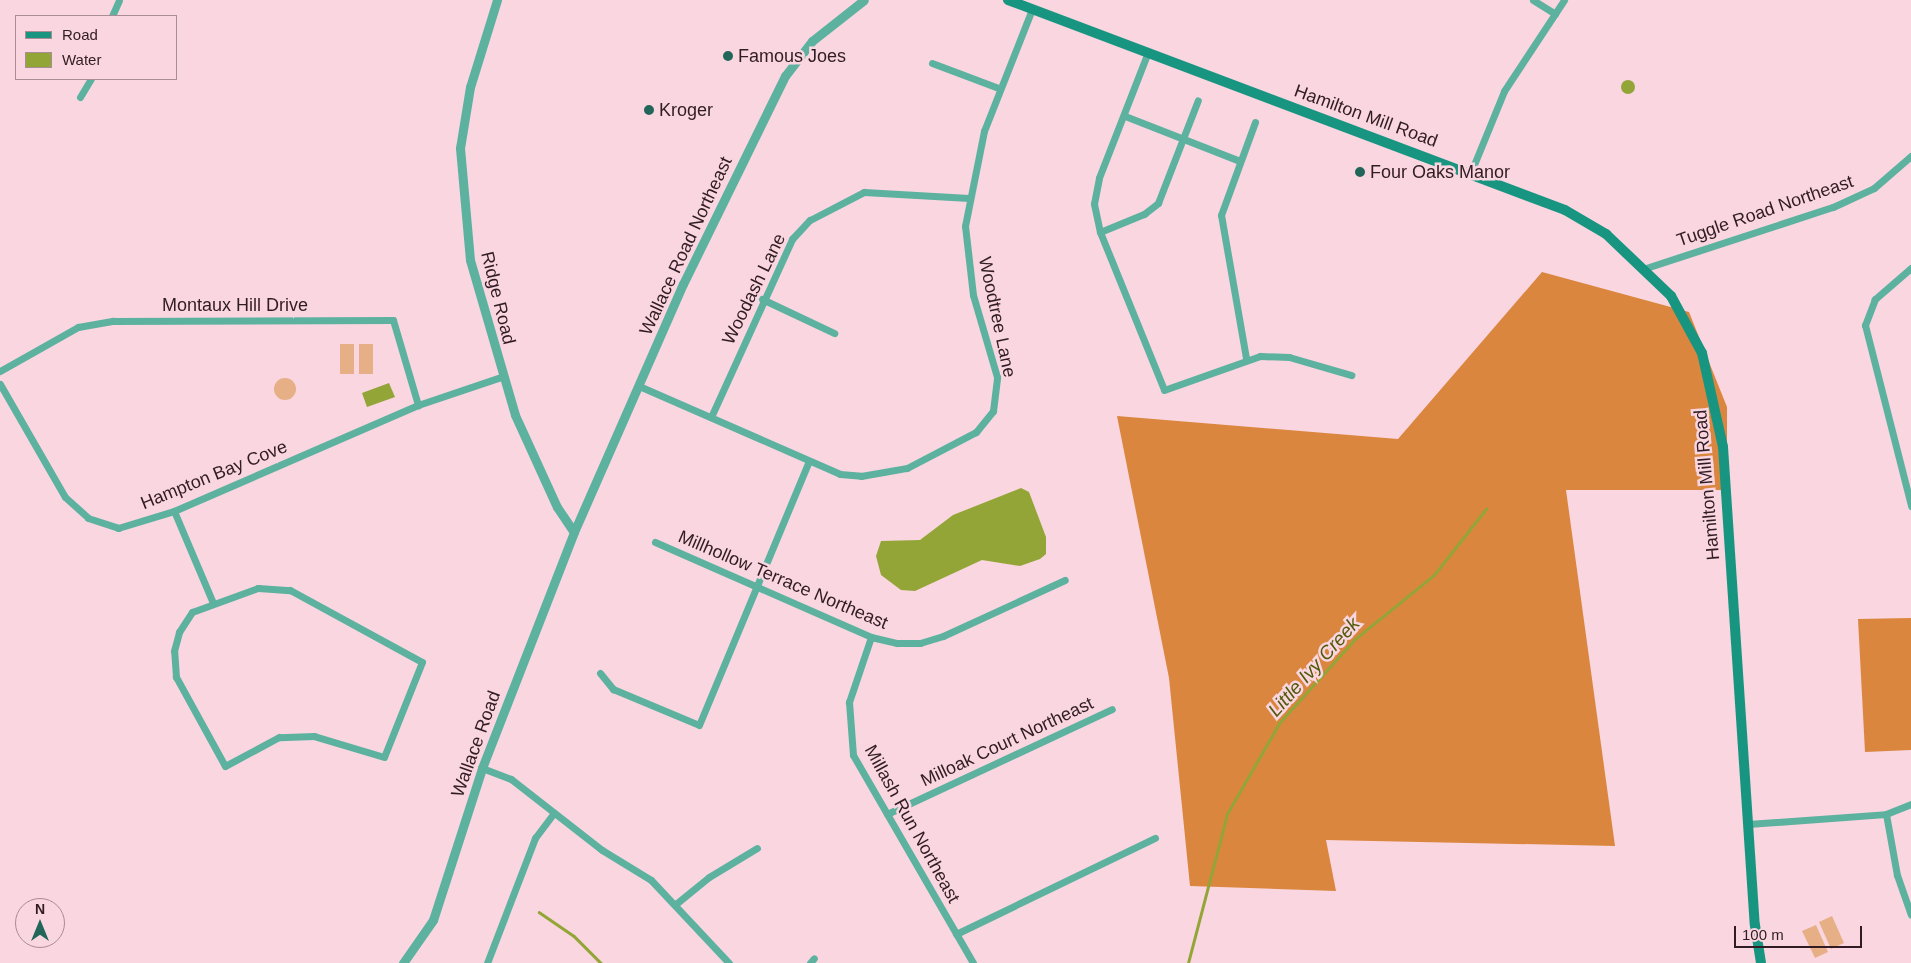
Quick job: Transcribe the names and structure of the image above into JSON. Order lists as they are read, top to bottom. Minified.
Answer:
{"streets":{"main road":["Hamilton Mill Road"],"street":["Tuggle Road Northeast","Wallace Road Northeast","Woodash Lane","Ridge Road","Montaux Hill Drive","Woodtree Lane","Hampton Bay Cove","Millhollow Terrace Northeast","Milloak Court Northeast","Wallace Road","Millash Run Northeast"]},"crossings":[["Hamilton Mill Road","Tuggle Road Northeast"],["Hamilton Mill Road","Woodtree Lane"],["Wallace Road Northeast","Ridge Road"],["Wallace Road Northeast","Woodtree Lane"],["Wallace Road Northeast","Wallace Road"],["Woodash Lane","Woodtree Lane"],["Ridge Road","Hampton Bay Cove"],["Ridge Road","Wallace Road"],["Montaux Hill Drive","Hampton Bay Cove"],["Millhollow Terrace Northeast","Millash Run Northeast"],["Milloak Court Northeast","Millash Run Northeast"]],"water":["Little Ivy Creek"],"places":["Famous Joes","Kroger","Four Oaks Manor"],"legend":["Road","Water"],"scale_bar":"100 m","north":"top"}
